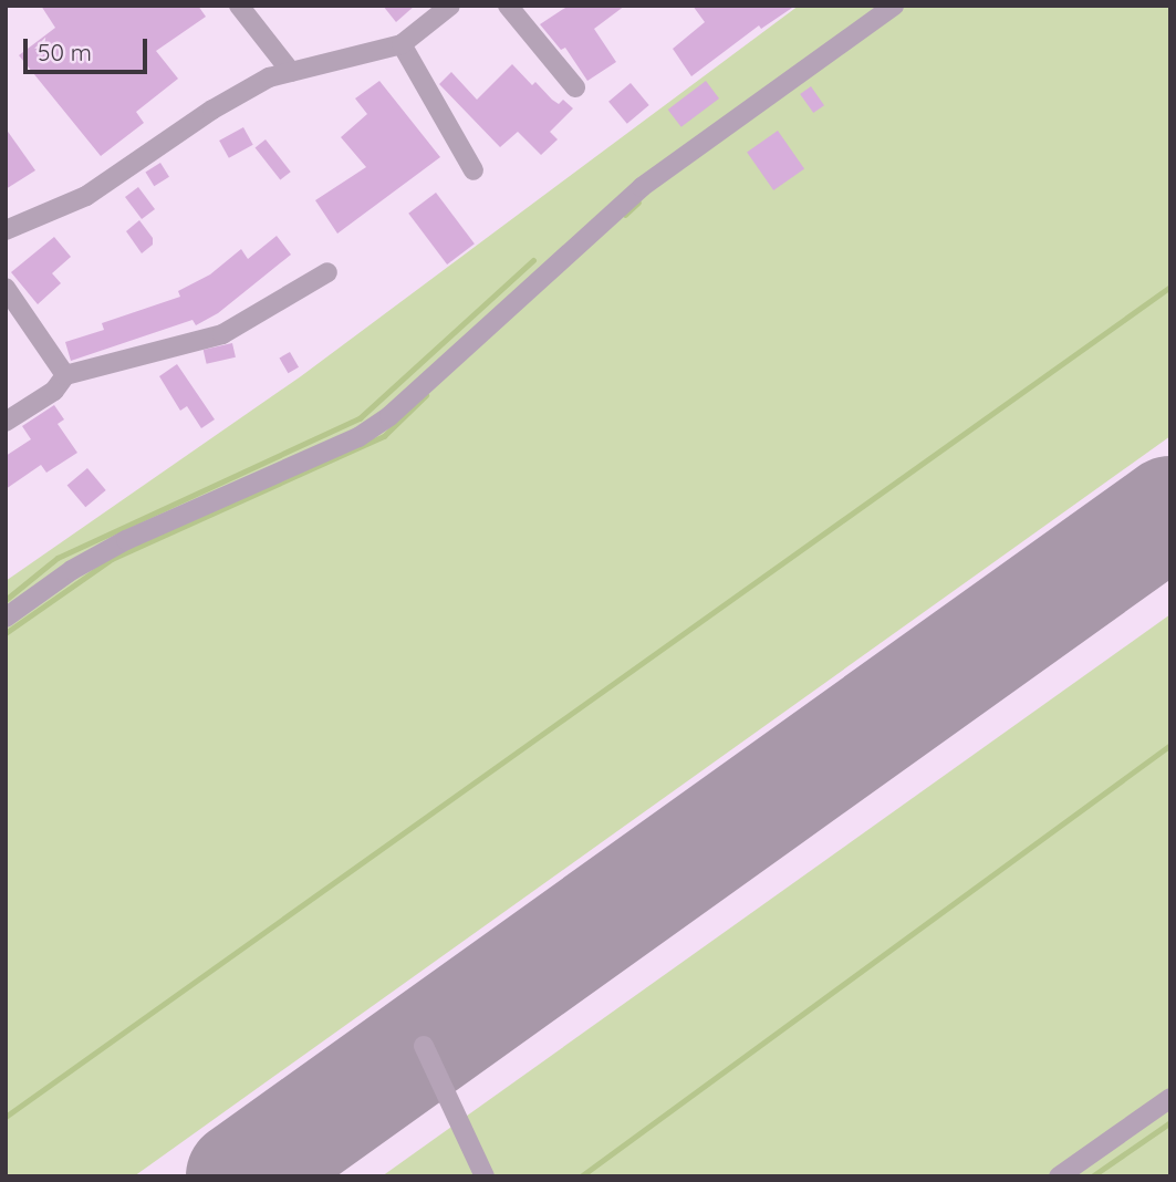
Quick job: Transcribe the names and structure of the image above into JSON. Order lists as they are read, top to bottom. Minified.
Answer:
{"scale_bar":"50 m"}
